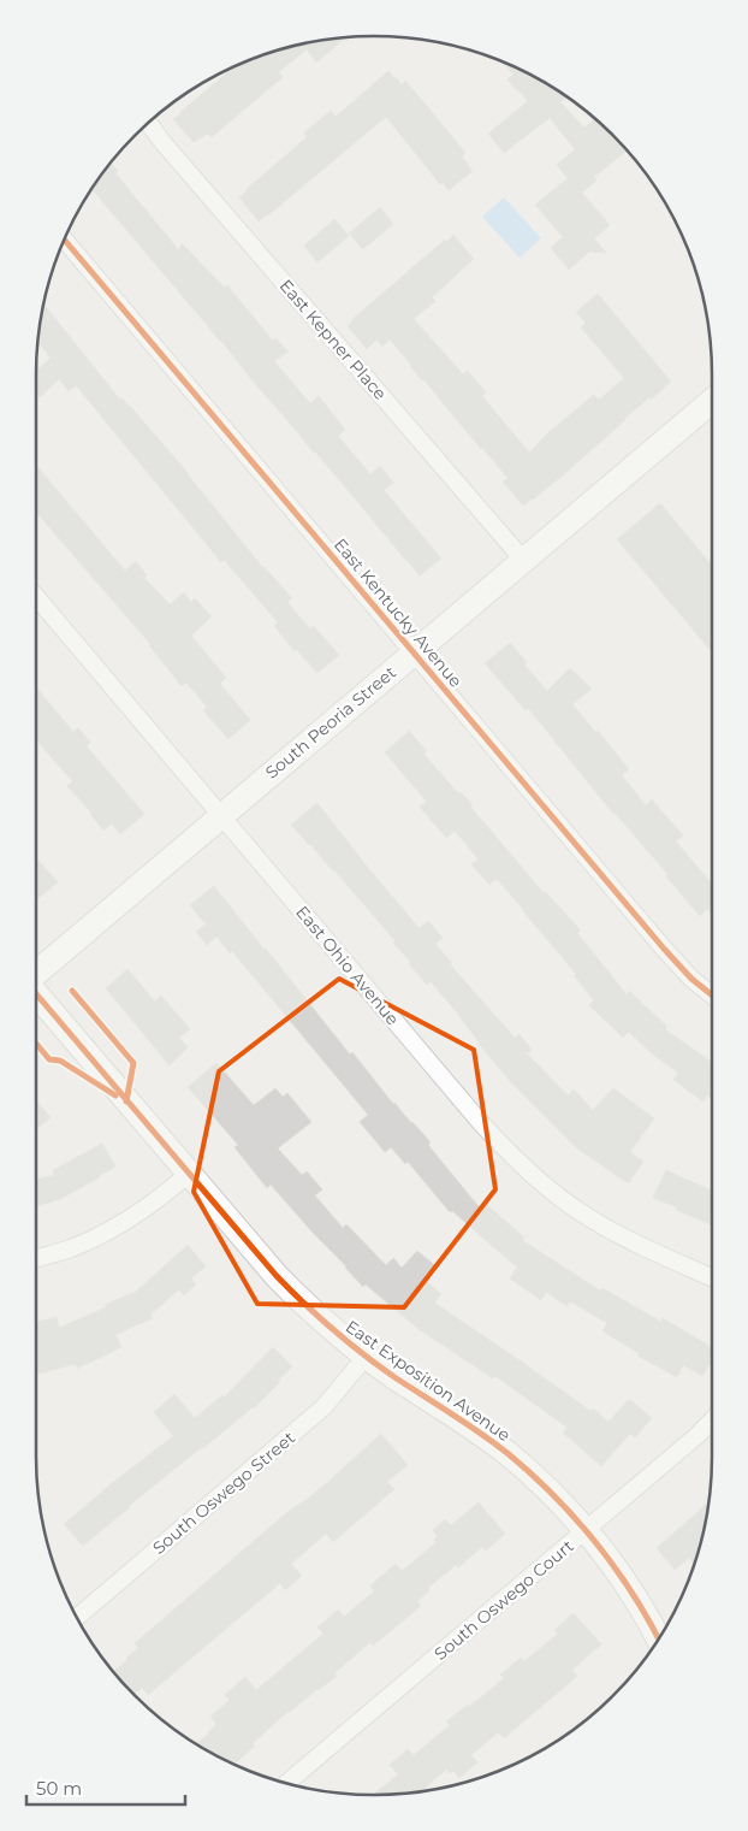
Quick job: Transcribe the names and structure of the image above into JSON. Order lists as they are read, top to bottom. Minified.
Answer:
{"streets":{"street":["East Kepner Place","East Kentucky Avenue","South Peoria Street","East Ohio Avenue","East Exposition Avenue","South Oswego Street","South Oswego Court"]},"crossings":[["East Kepner Place","South Peoria Street"],["East Kentucky Avenue","South Peoria Street"],["South Peoria Street","East Ohio Avenue"],["East Exposition Avenue","South Oswego Street"],["East Exposition Avenue","South Oswego Court"]],"scale_bar":"50 m"}
